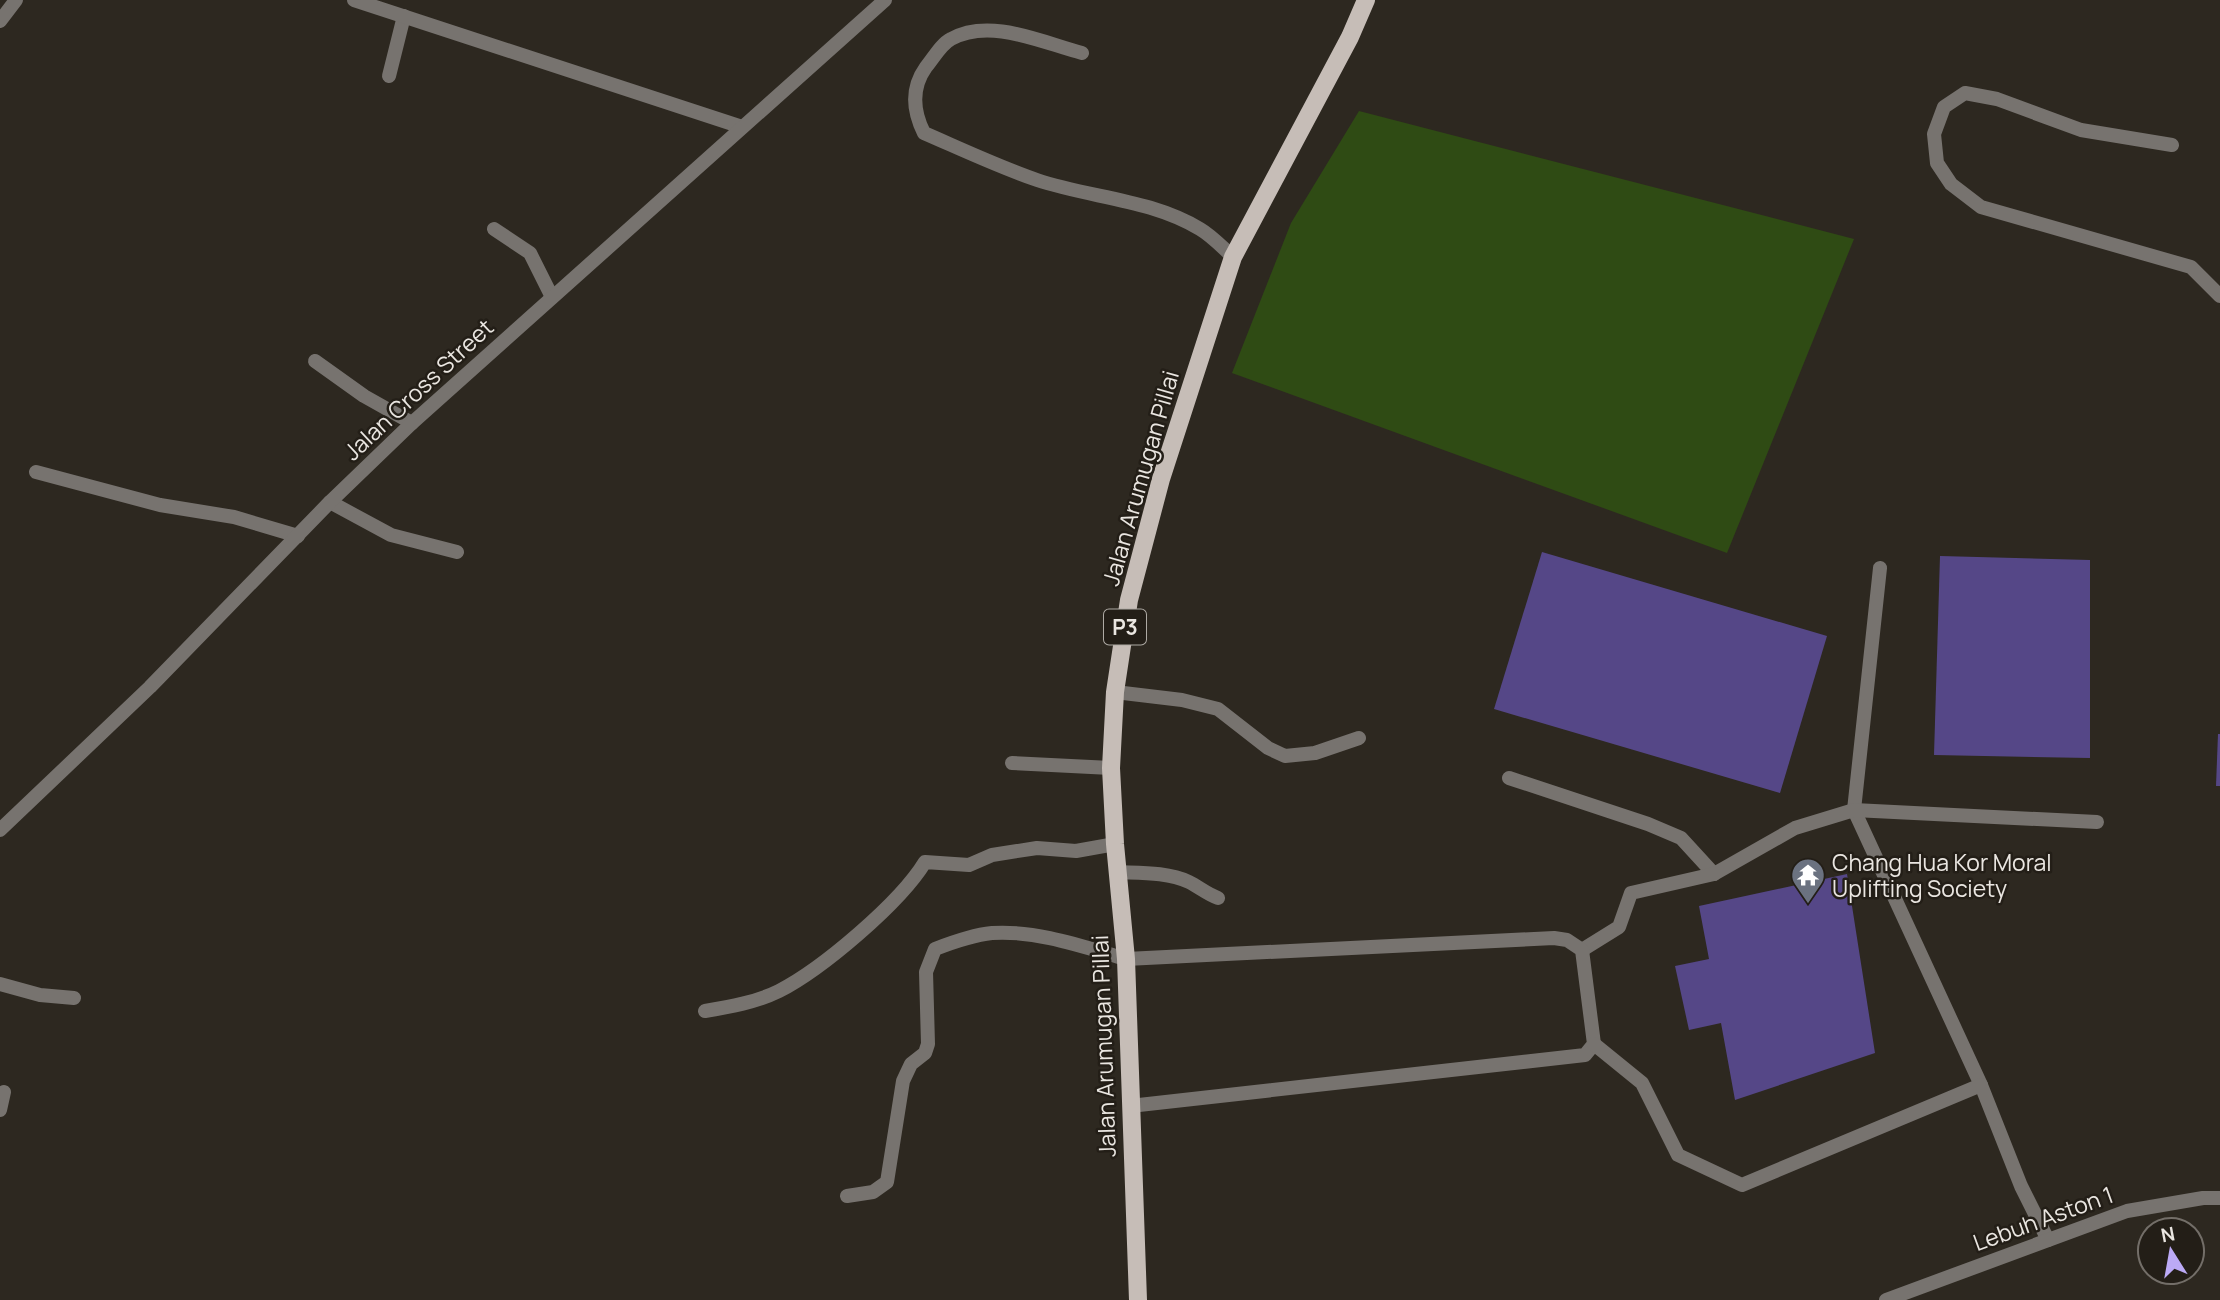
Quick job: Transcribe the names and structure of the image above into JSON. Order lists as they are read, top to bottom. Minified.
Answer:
{"streets":{"main road":["Jalan Arumugan Pillai","P3"],"street":["Jalan Cross Street","Lebuh Aston 1"]},"places":{"temple":["Chang Hua Kor Moral Uplifting Society"]},"north":"top"}
